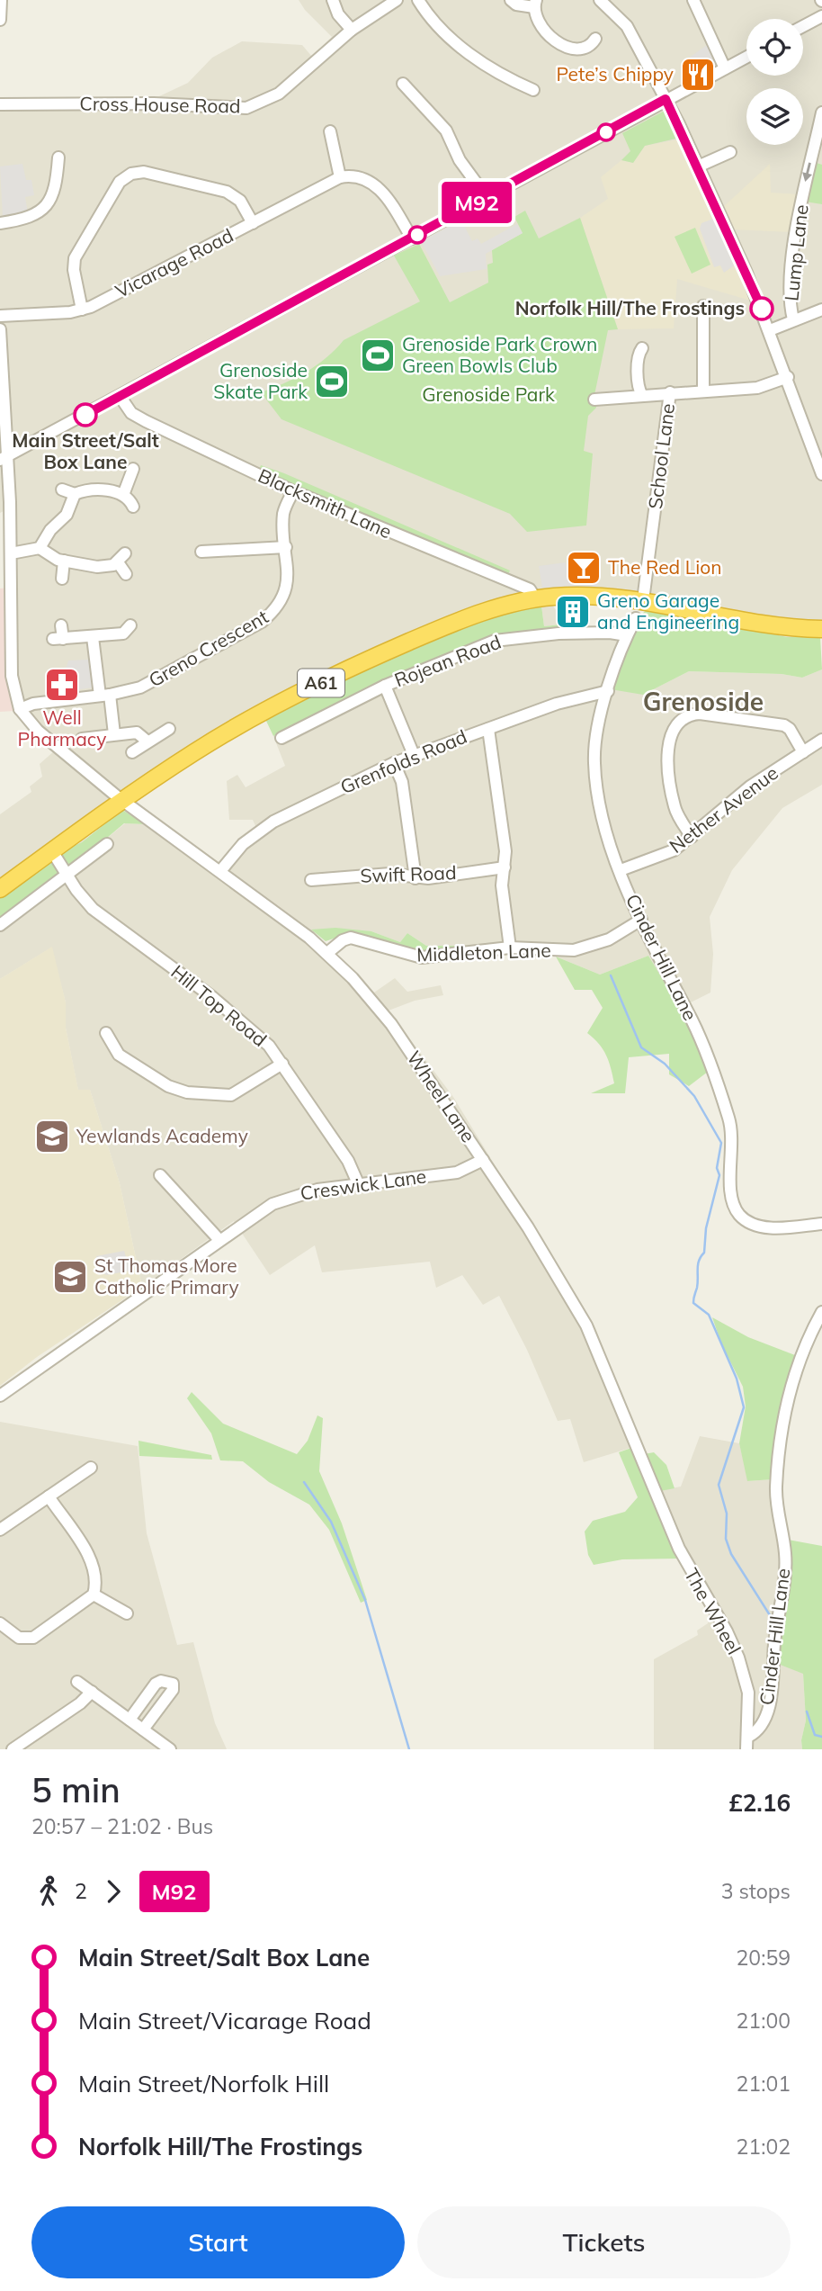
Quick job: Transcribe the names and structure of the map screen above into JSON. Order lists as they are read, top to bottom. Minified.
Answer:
{"streets":{"highway":["A61"],"street":["Cross House Road","Lump Lane","Vicarage Road","School Lane","Blacksmith Lane","Greno Crescent","Rojean Road","Grenfolds Road","Nether Avenue","Swift Road","Middleton Lane","Cinder Hill Lane","Hill Top Road","Wheel Lane","Creswick Lane","The Wheel"]},"crossings":[["School Lane","A61"],["Blacksmith Lane","Greno Crescent"],["Blacksmith Lane","A61"],["Greno Crescent","Wheel Lane"],["Rojean Road","Cinder Hill Lane"],["A61","Hill Top Road"],["A61","Wheel Lane"],["Grenfolds Road","Cinder Hill Lane"],["Grenfolds Road","Wheel Lane"],["Nether Avenue","Cinder Hill Lane"],["Middleton Lane","Cinder Hill Lane"],["Middleton Lane","Wheel Lane"],["Cinder Hill Lane","The Wheel"],["Hill Top Road","Creswick Lane"],["Wheel Lane","Creswick Lane"],["Wheel Lane","The Wheel"]],"one_way":["Lump Lane"],"districts":["Grenoside"],"parks":["Grenoside Park"],"places":{"restaurant":["Pete’s Chippy"],"other":["Norfolk Hill/The Frostings","Main Street/Salt Box Lane"],"sports":["Grenoside Park Crown Green Bowls Club","Grenoside Skate Park"],"bar":["The Red Lion"],"building":["Greno Garage and Engineering"],"pharmacy":["Well Pharmacy"],"school or university":["Yewlands Academy","St Thomas More Catholic Primary"]},"lines":["bus line M92"],"page":{"on_map":"M92","heading":["5 min","20:57 – 21:02 · Bus","£2.16"],"legs":["2","M92","3 stops"],"list":[{"name":"Main Street/Salt Box Lane","value":"20:59"},{"name":"Main Street/Vicarage Road","value":"21:00"},{"name":"Main Street/Norfolk Hill","value":"21:01"},{"name":"Norfolk Hill/The Frostings","value":"21:02"}],"buttons":["Start","Tickets"]}}
